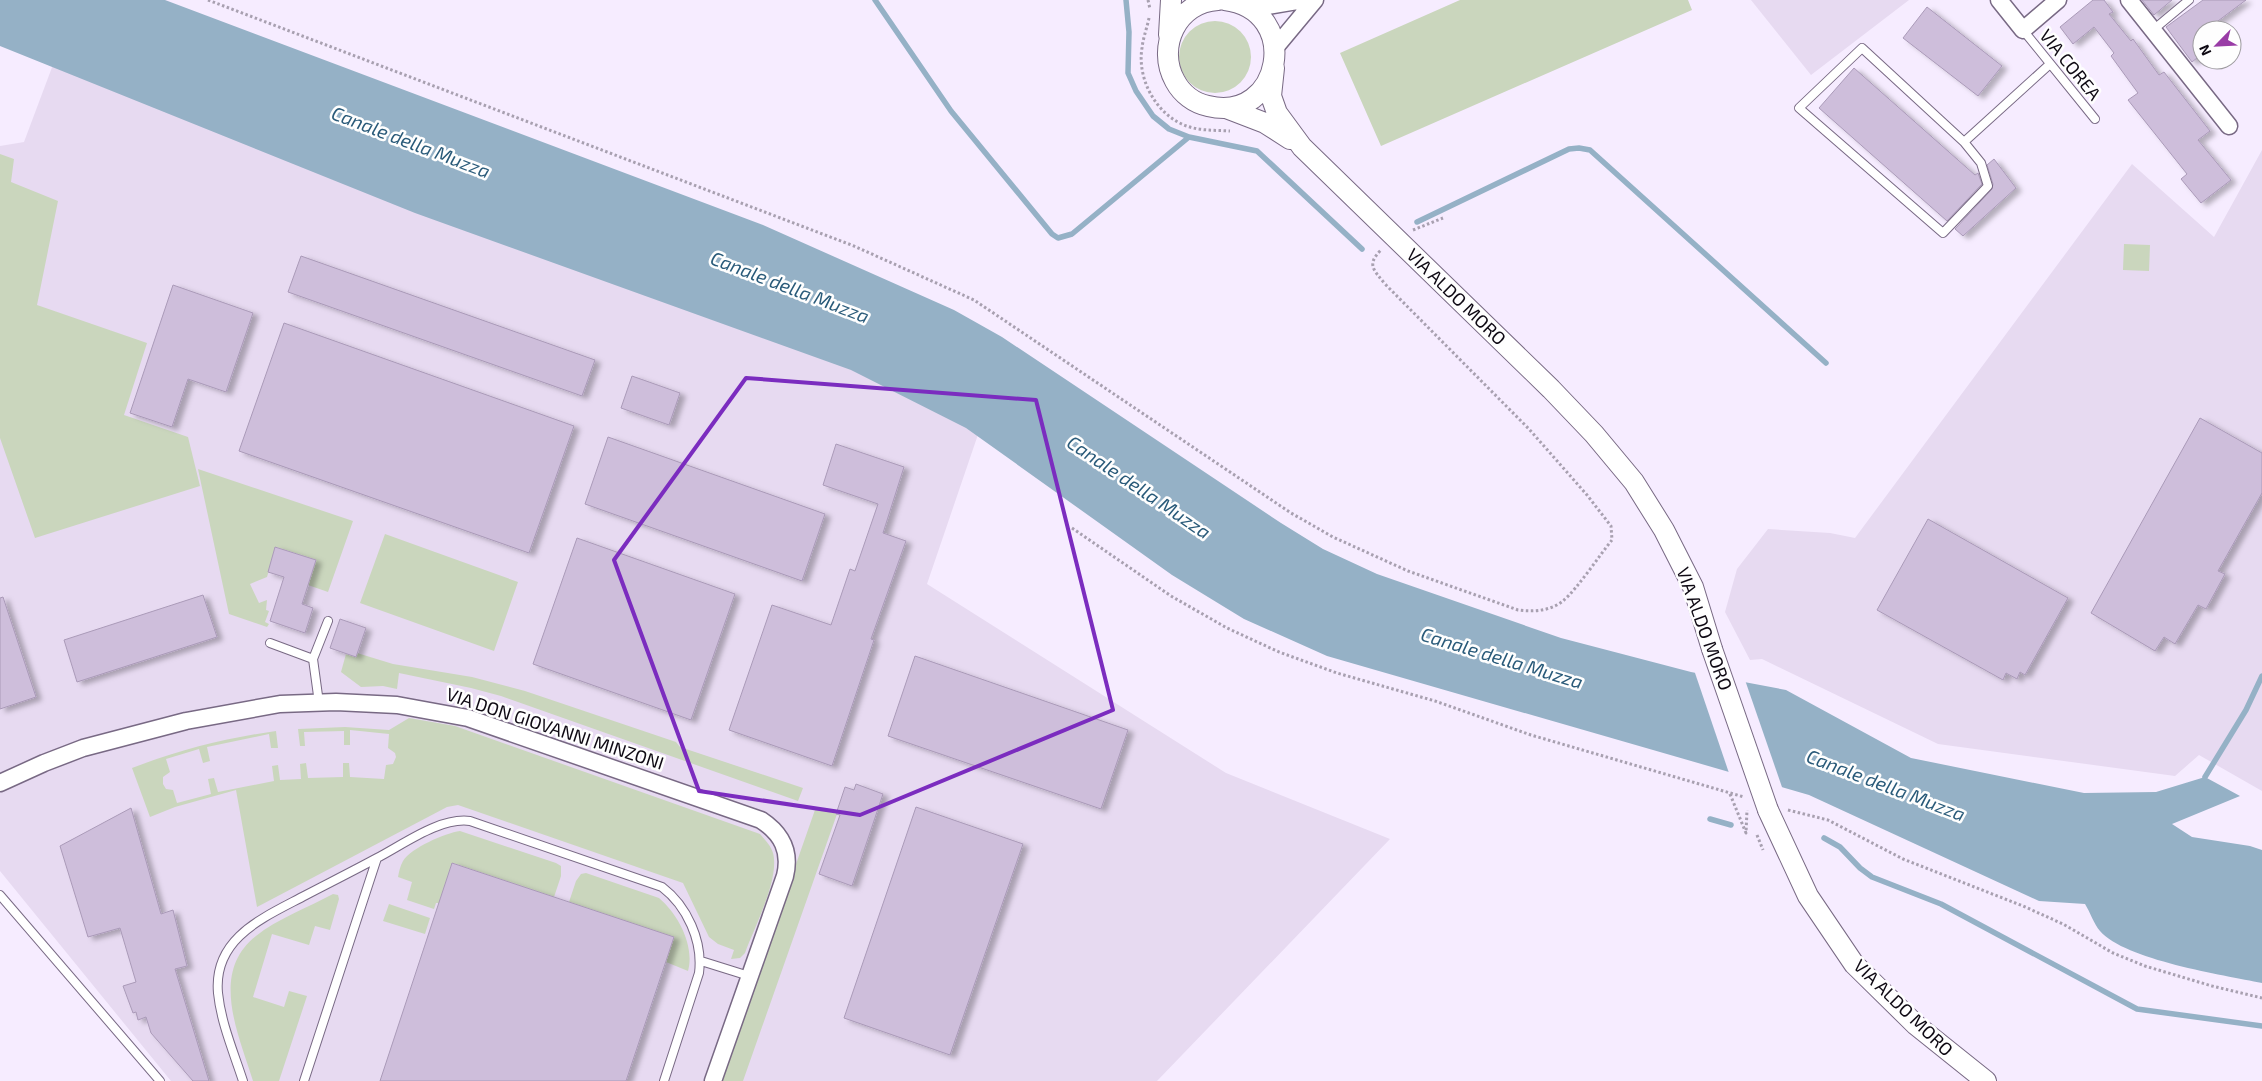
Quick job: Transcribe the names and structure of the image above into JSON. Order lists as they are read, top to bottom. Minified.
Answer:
{"streets":{"street":["VIA ALDO MORO","VIA DON GIOVANNI MINZONI"],"lane":["VIA COREA"]},"water":["Canale della Muzza"],"north":"bottom left"}
